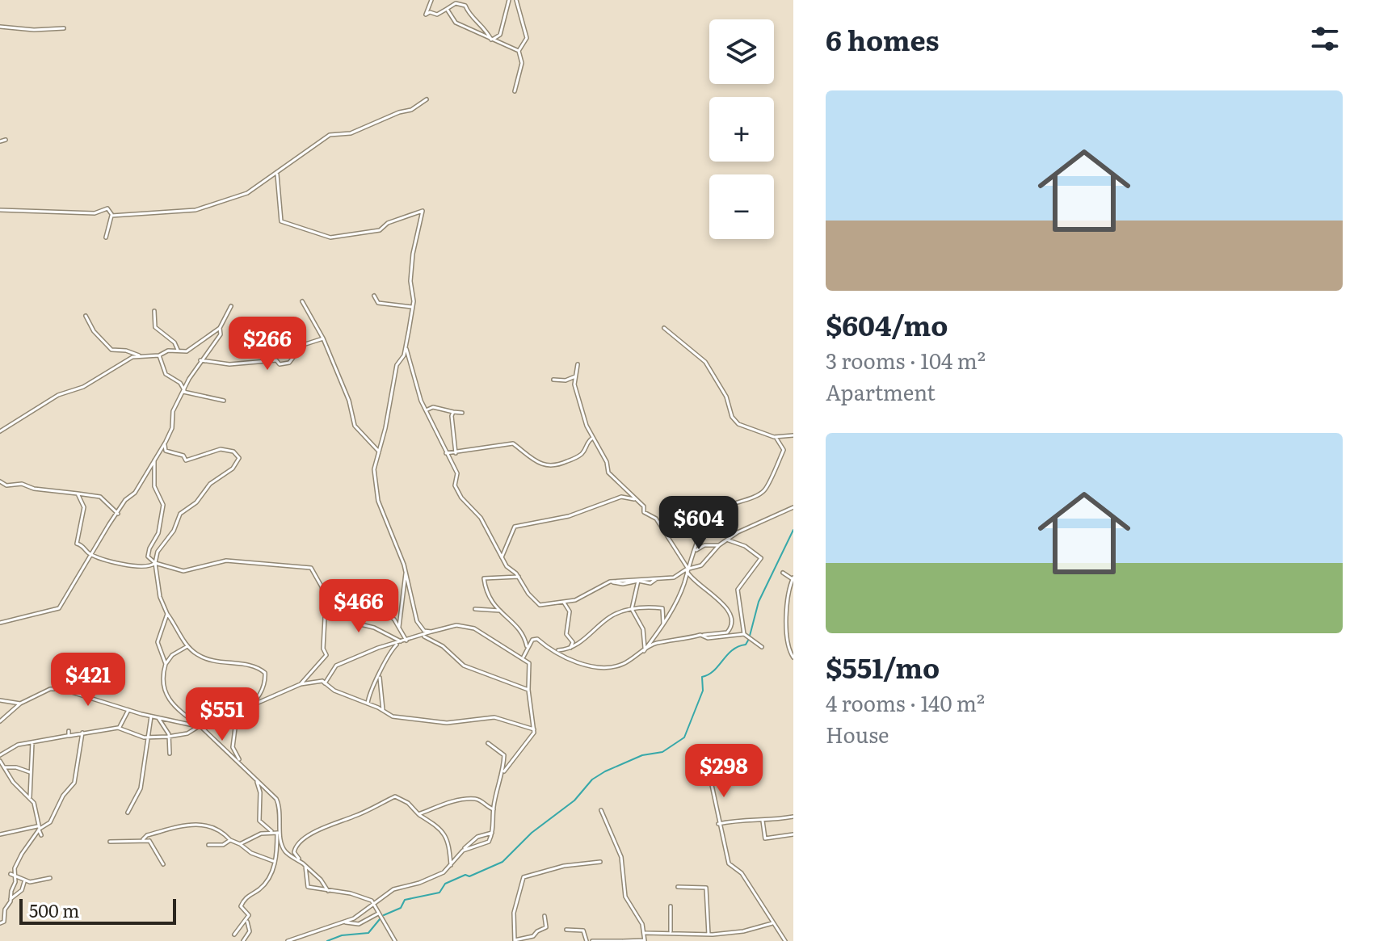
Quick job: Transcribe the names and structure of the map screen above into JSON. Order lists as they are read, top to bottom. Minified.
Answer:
{"scale_bar":"500 m","page":{"heading":"6 homes","map_buttons":["+","−"],"list":[{"name":"$604/mo","note":"3 rooms · 104 m² · Apartment"},{"name":"$551/mo","note":"4 rooms · 140 m² · House"}],"price":["$266","$604","$466","$421","$551","$298"],"scale":"500 m"}}
